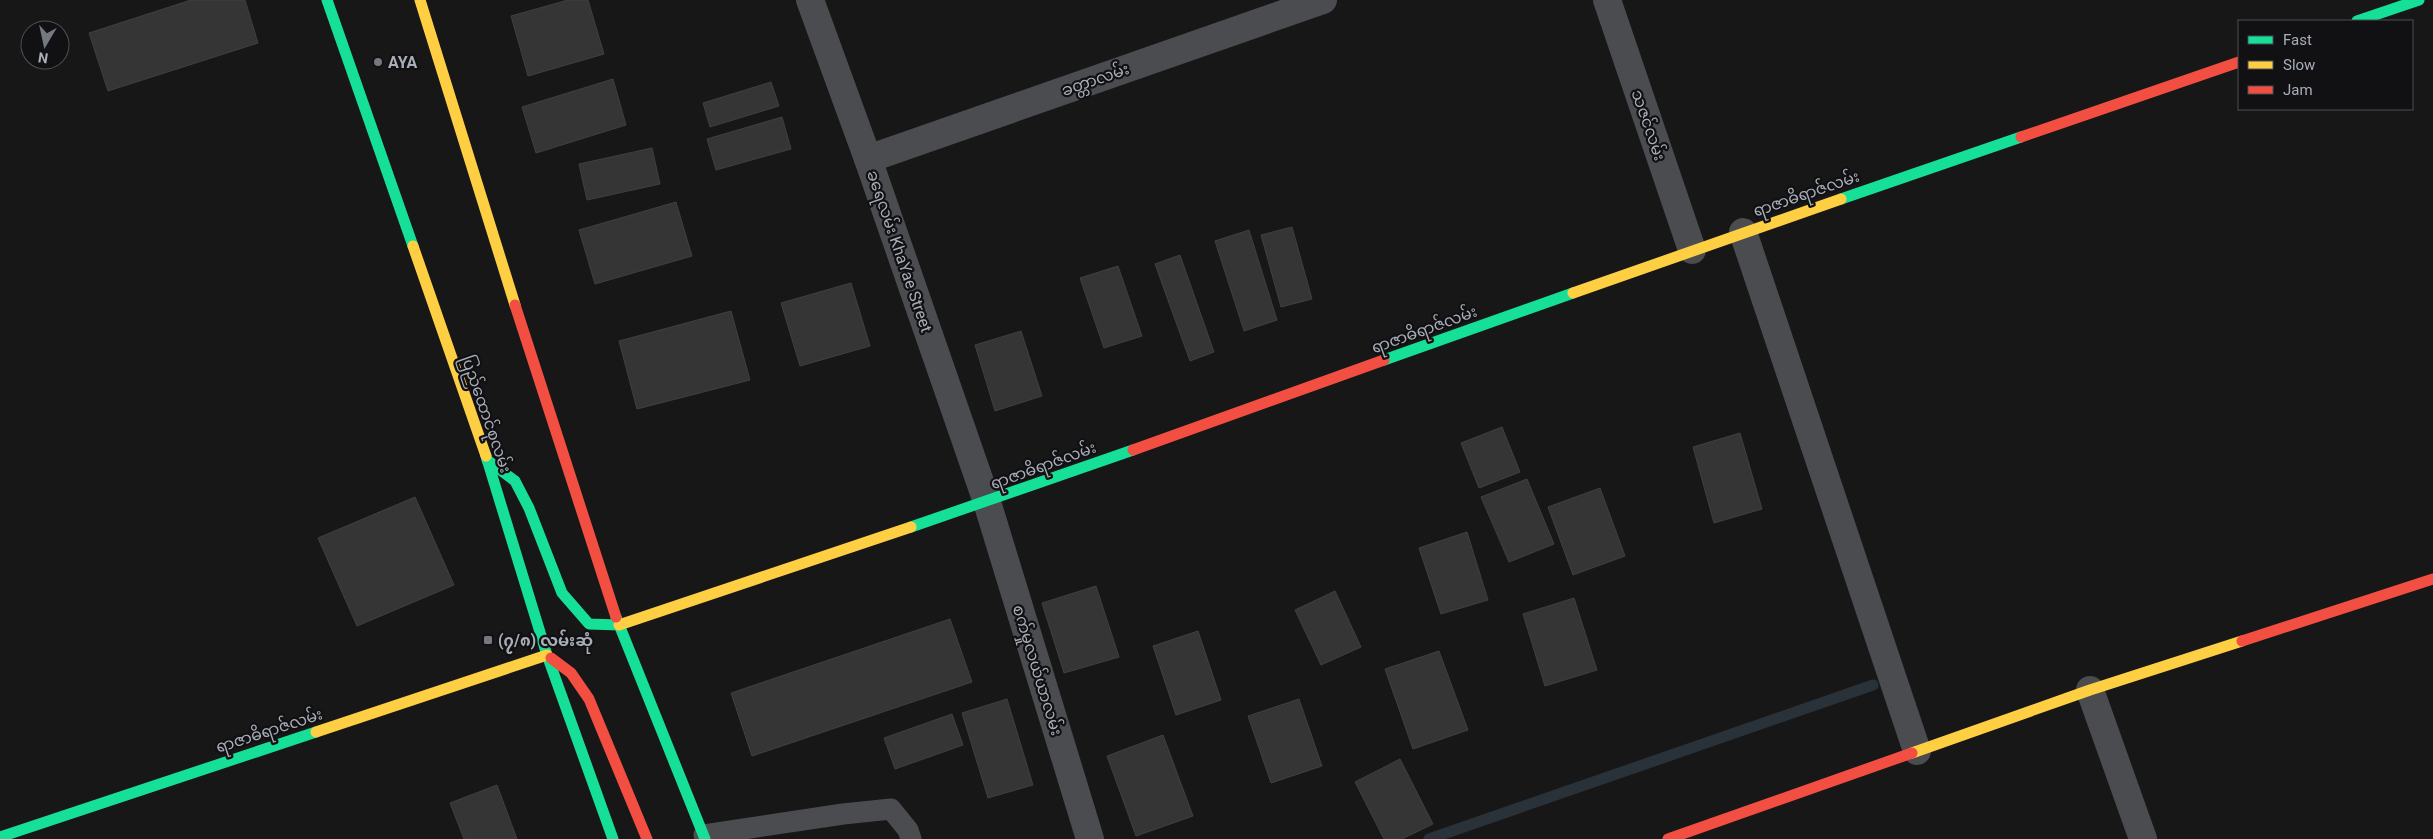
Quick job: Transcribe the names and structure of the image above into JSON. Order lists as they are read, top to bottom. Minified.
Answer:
{"streets":{"street":["ခတ္တာလမ်း","သဇင်လမ်း","ရာဇာဓိရာဇ်လမ်း","ခရေလမ်း KhaYae Street","ပြည်ထောင်စုလမ်း","စက်မှုလယ်ယာလမ်း"]},"crossings":[["ခတ္တာလမ်း","ခရေလမ်း KhaYae Street"],["သဇင်လမ်း","ရာဇာဓိရာဇ်လမ်း"],["ရာဇာဓိရာဇ်လမ်း","ခရေလမ်း KhaYae Street"],["ရာဇာဓိရာဇ်လမ်း","ပြည်ထောင်စုလမ်း"],["ရာဇာဓိရာဇ်လမ်း","စက်မှုလယ်ယာလမ်း"],["ခရေလမ်း KhaYae Street","စက်မှုလယ်ယာလမ်း"]],"places":{"other":["AYA"],"transit":["(၇/၈) လမ်းဆုံ"]},"legend":["Fast","Slow","Jam"],"north":"bottom"}
